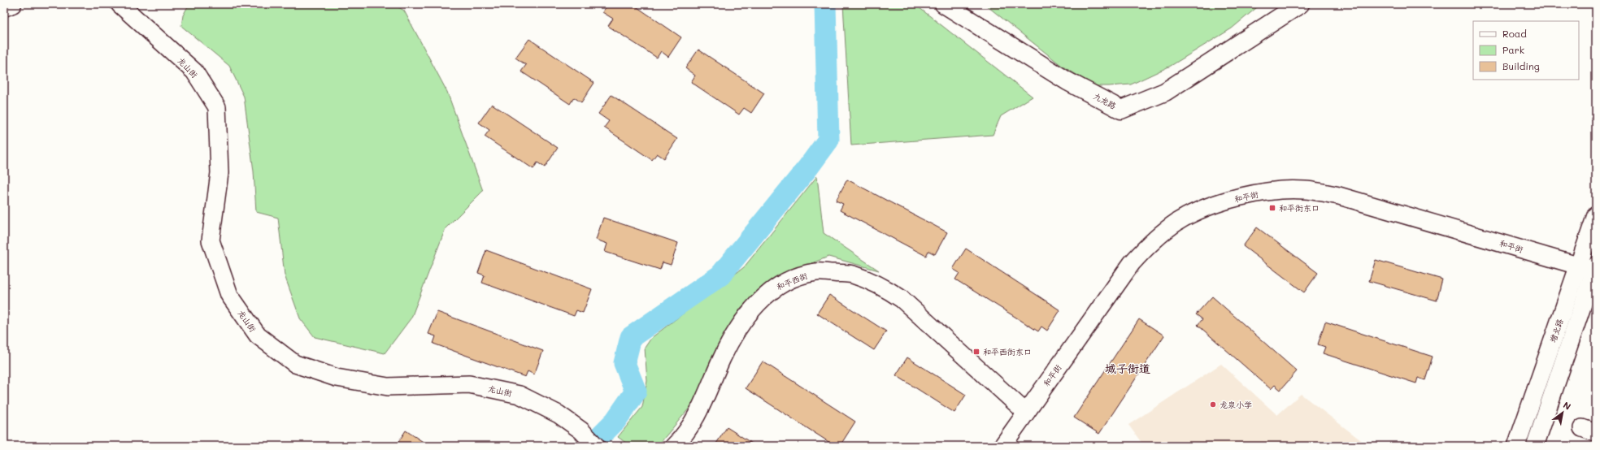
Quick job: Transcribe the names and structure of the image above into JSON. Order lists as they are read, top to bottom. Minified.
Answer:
{"streets":{"main road":["九龙路"],"street":["龙山街","和平街","和平西街","增北路"]},"crossings":[["和平街","和平西街"],["和平街","增北路"]],"districts":["城子街道"],"places":{"transit":["和平街东口","和平西街东口"],"other":["龙泉小学"]},"legend":["Road","Park","Building"],"north":"top right"}
